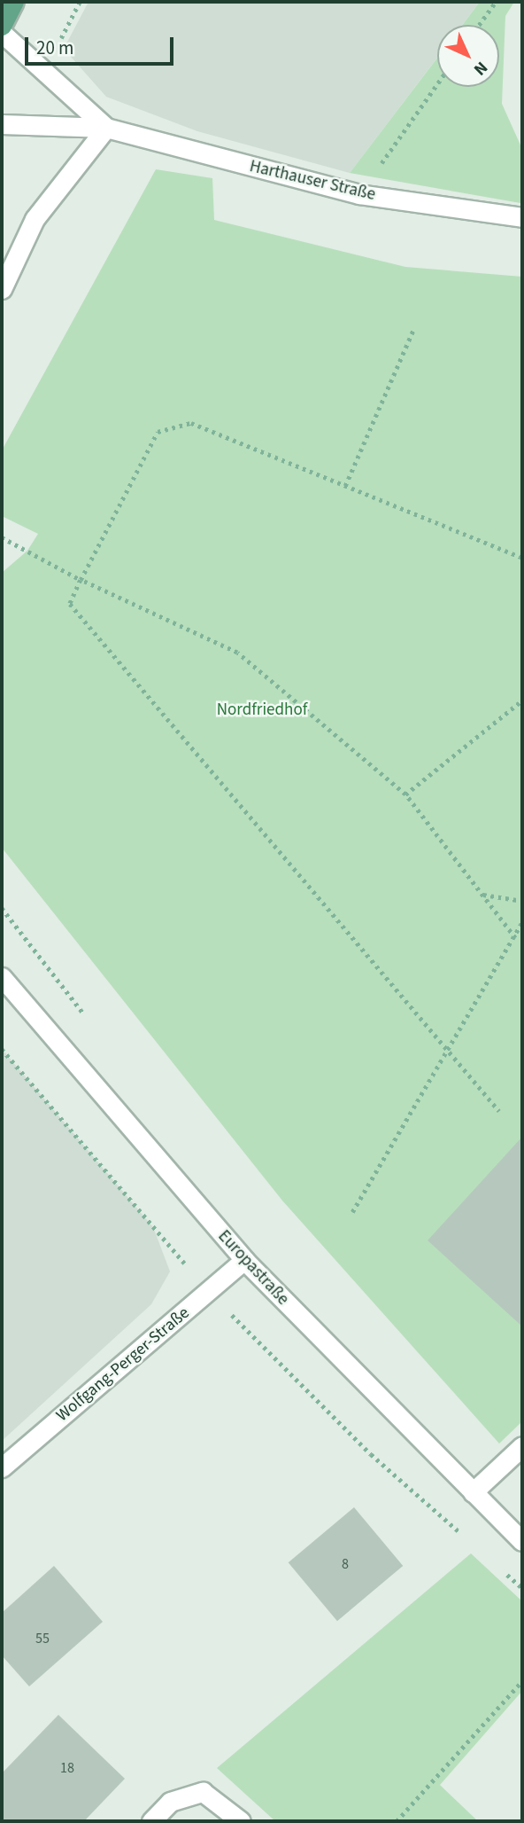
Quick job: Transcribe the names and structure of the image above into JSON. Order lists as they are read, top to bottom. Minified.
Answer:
{"streets":{"street":["Harthauser Straße","Europastraße","Wolfgang-Perger-Straße"]},"crossings":[["Europastraße","Wolfgang-Perger-Straße"]],"parks":["Nordfriedhof"],"house_numbers":["8","55","18"],"scale_bar":"20 m","north":"bottom right"}
